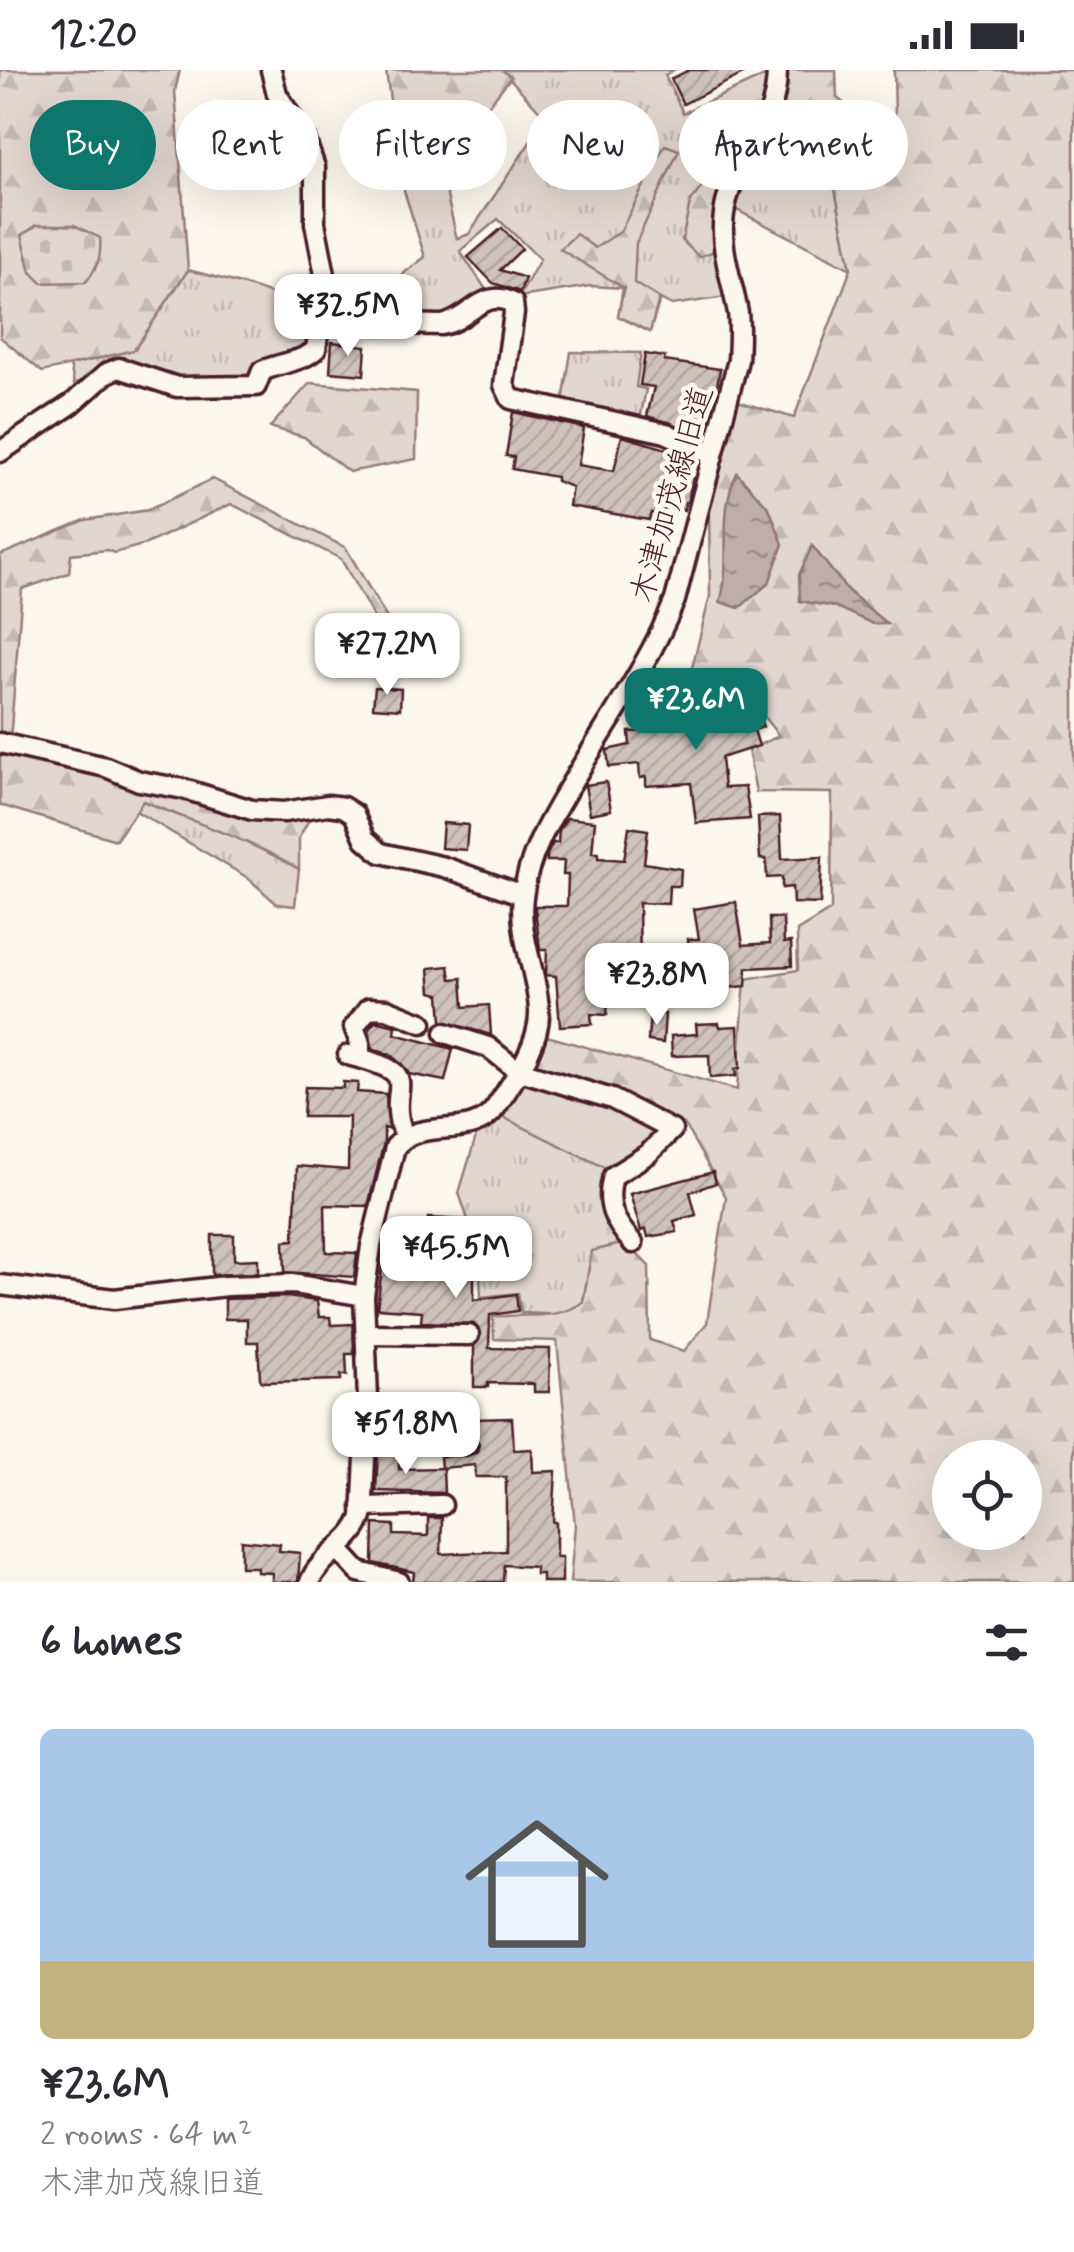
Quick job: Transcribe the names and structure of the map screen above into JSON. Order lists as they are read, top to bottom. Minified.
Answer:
{"streets":{"street":["木津加茂線旧道"]},"page":{"status":"12:20","chip":["Buy","Rent","Filters","New","Apartment"],"price":["¥32.5M","¥27.2M","¥23.6M","¥23.8M","¥45.5M","¥51.8M"],"heading":"6 homes","list":[{"name":"¥23.6M","note":"2 rooms · 64 m² · 木津加茂線旧道"}]}}
